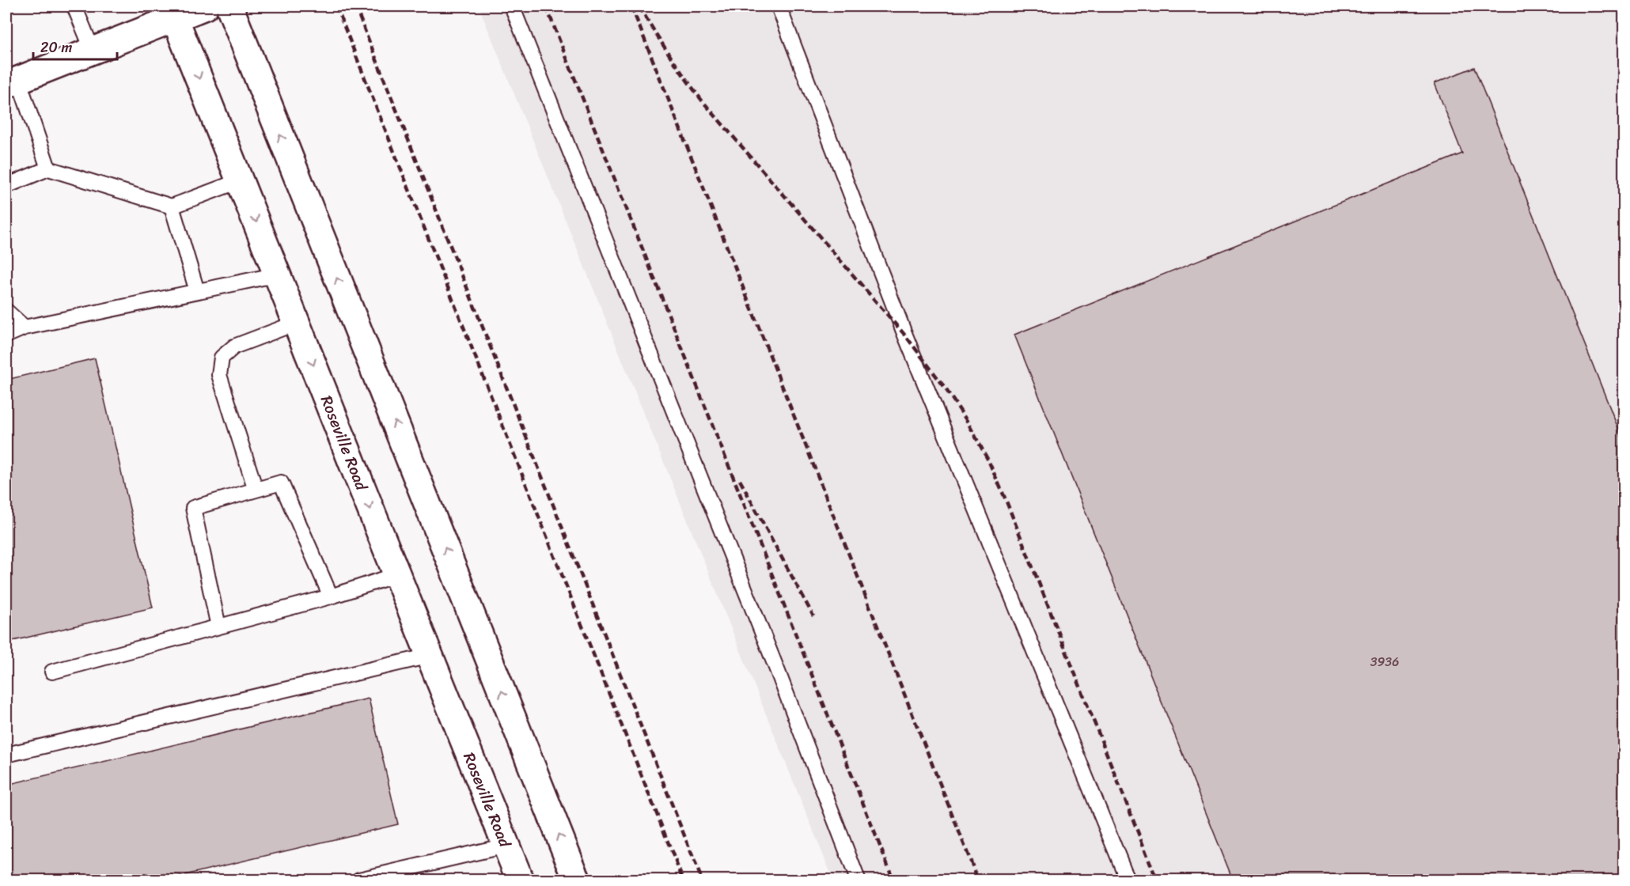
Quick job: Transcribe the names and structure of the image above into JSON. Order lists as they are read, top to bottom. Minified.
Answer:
{"streets":{"main road":["Roseville Road"]},"house_numbers":["3936"],"scale_bar":"20 m"}
